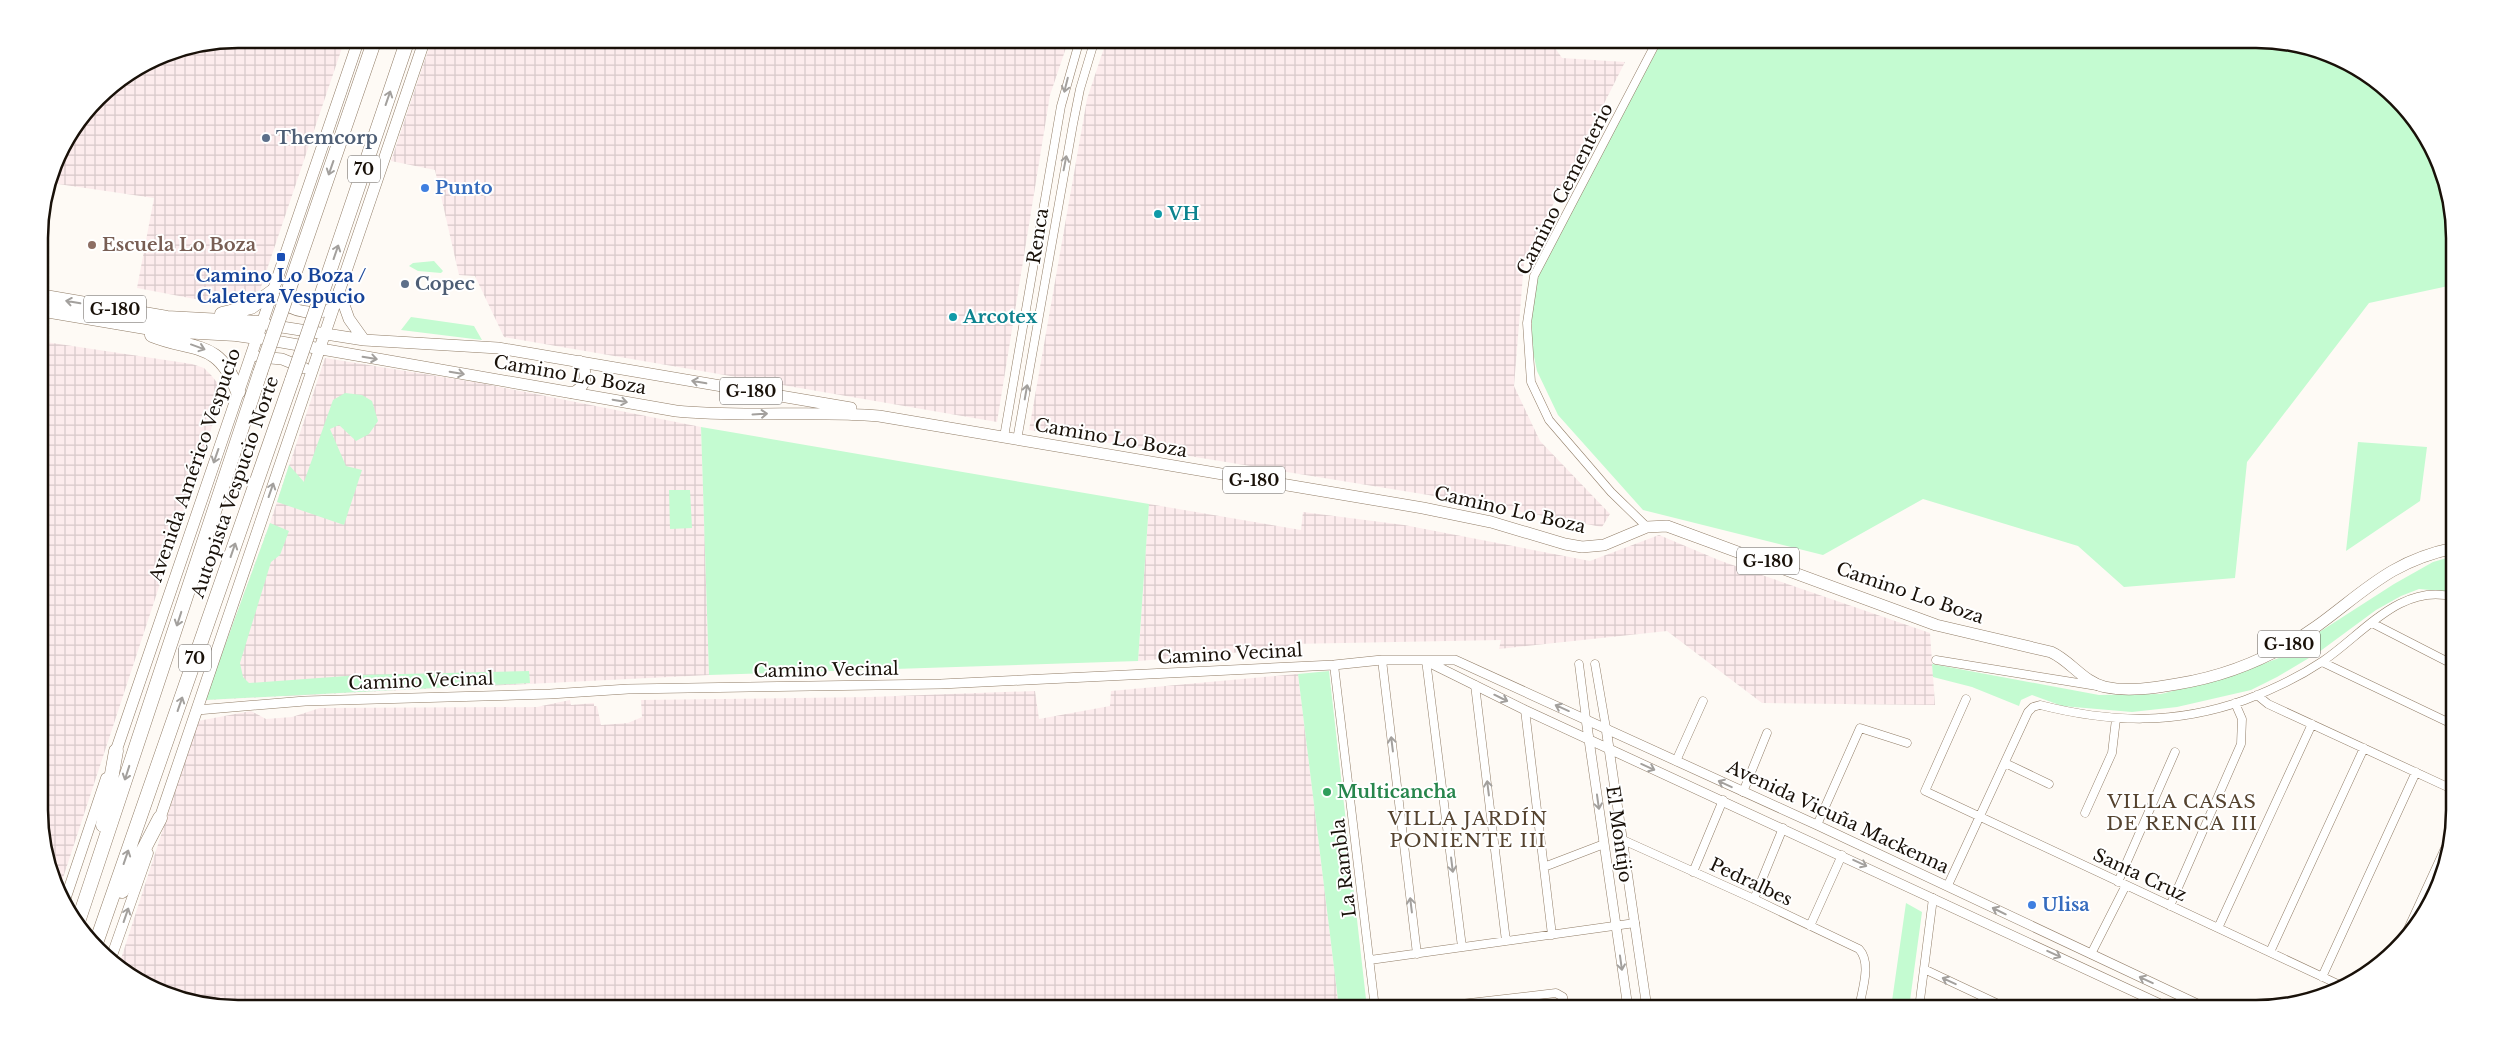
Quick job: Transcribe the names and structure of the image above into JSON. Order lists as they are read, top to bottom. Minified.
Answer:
{"streets":{"highway":["70","G-180","Autopista Vespucio Norte"],"main road":["Camino Lo Boza","Avenida Américo Vespucio"],"street":["Camino Cementerio","Renca","Camino Vecinal","Avenida Vicuña Mackenna","El Montijo","La Rambla","Santa Cruz","Pedralbes"]},"crossings":[["Camino Cementerio","Camino Lo Boza"],["Renca","Camino Lo Boza"],["G-180","Camino Lo Boza"],["G-180","Avenida Américo Vespucio"],["Camino Lo Boza","Avenida Américo Vespucio"],["Camino Vecinal","Avenida Vicuña Mackenna"],["Camino Vecinal","La Rambla"],["Avenida Vicuña Mackenna","El Montijo"],["El Montijo","Pedralbes"]],"districts":["VILLA CASAS DE RENCA III","VILLA JARDÍN PONIENTE III"],"places":{"other":["Themcorp","Punto","VH","Escuela Lo Boza","Copec","Arcotex","Multicancha","Ulisa"],"transit":["Camino Lo Boza / Caletera Vespucio"]}}
